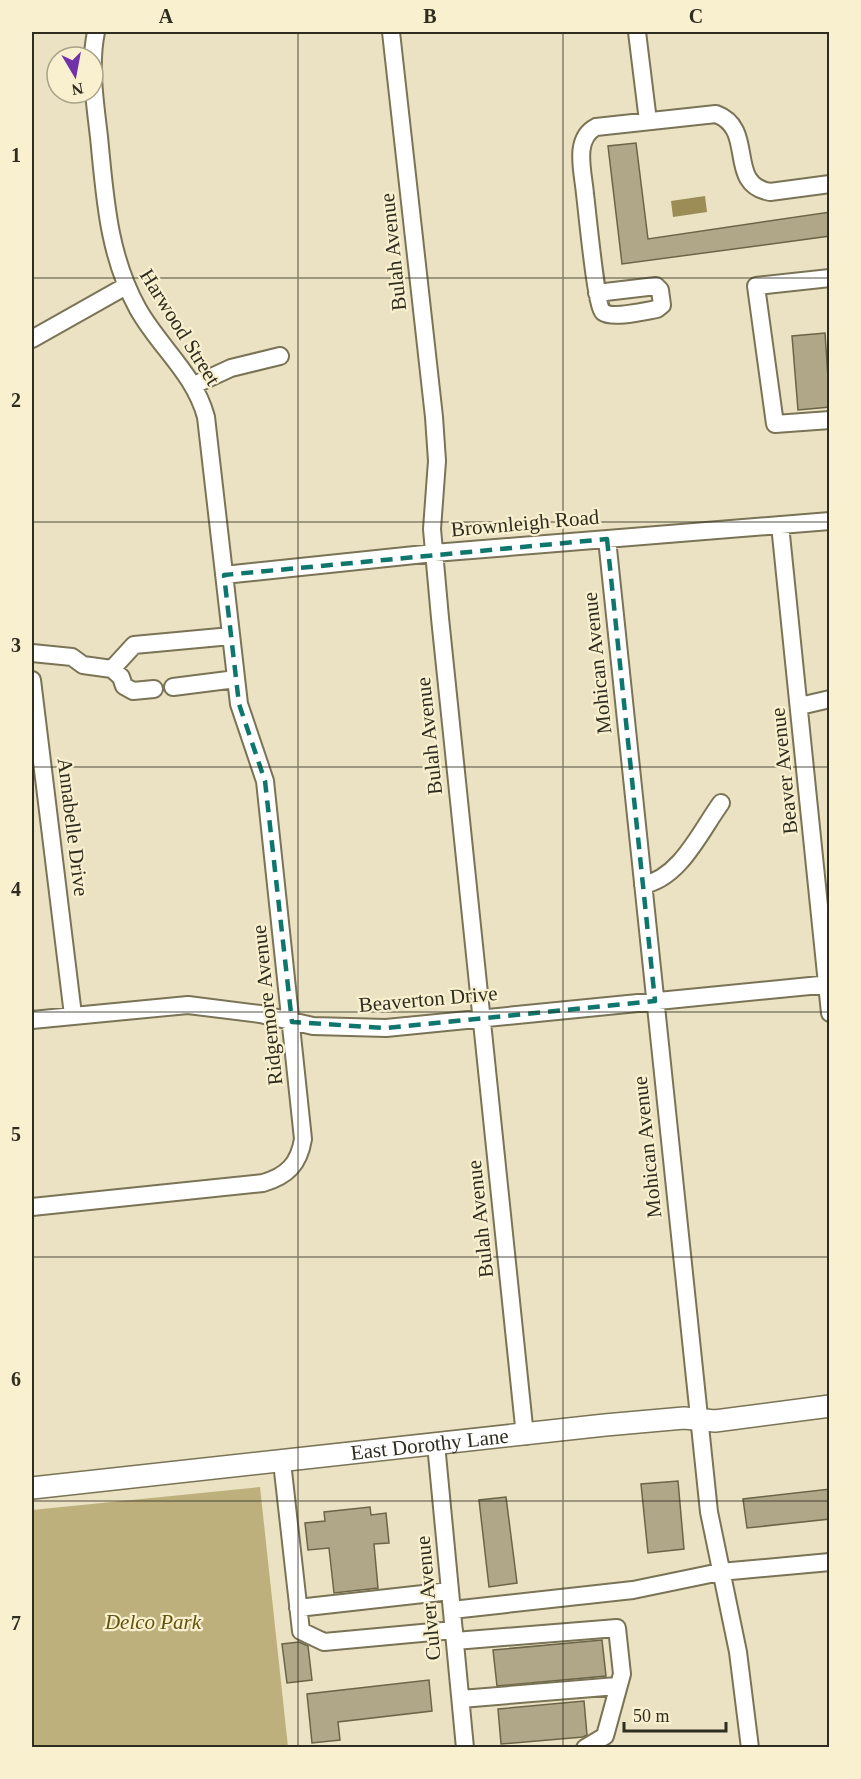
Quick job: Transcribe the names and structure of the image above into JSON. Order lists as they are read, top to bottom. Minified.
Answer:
{"streets":{"main road":["East Dorothy Lane"],"street":["Bulah Avenue","Harwood Street","Brownleigh Road","Mohican Avenue","Beaver Avenue","Annabelle Drive","Beaverton Drive","Ridgemore Avenue","Culver Avenue"]},"crossings":[["Bulah Avenue","Brownleigh Road"],["Bulah Avenue","Beaverton Drive"],["Bulah Avenue","East Dorothy Lane"],["Harwood Street","Brownleigh Road"],["Harwood Street","Ridgemore Avenue"],["Brownleigh Road","Mohican Avenue"],["Brownleigh Road","Beaver Avenue"],["Brownleigh Road","Ridgemore Avenue"],["Mohican Avenue","Beaverton Drive"],["Mohican Avenue","East Dorothy Lane"],["Beaver Avenue","Beaverton Drive"],["Annabelle Drive","Beaverton Drive"],["Beaverton Drive","Ridgemore Avenue"],["East Dorothy Lane","Culver Avenue"]],"parks":["Delco Park"],"scale_bar":"50 m","north":"bottom","grid":{"columns":["A","B","C"],"rows":["1","2","3","4","5","6","7"]}}
